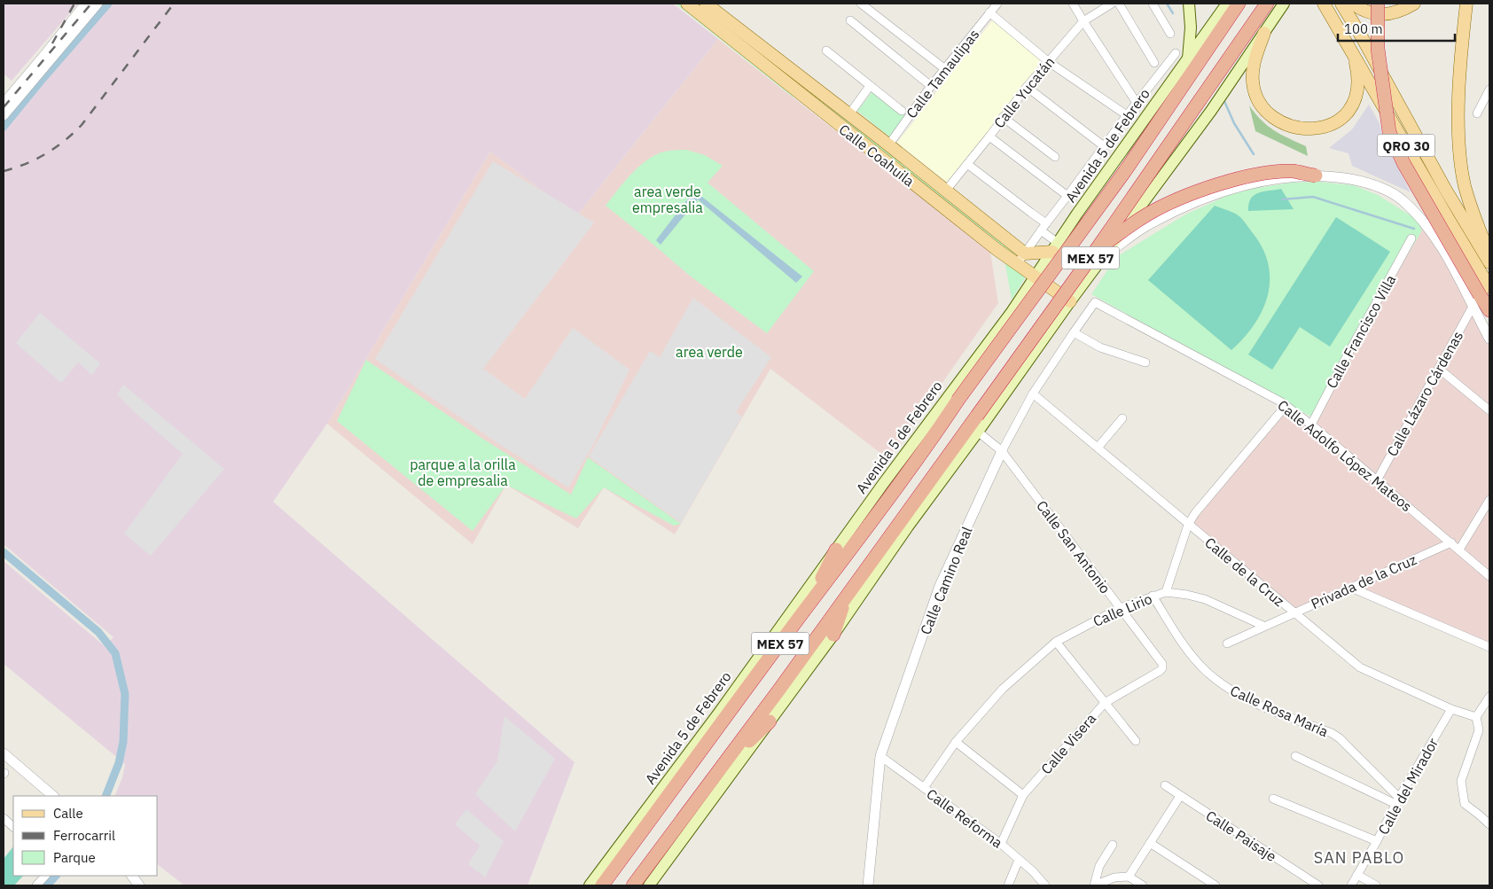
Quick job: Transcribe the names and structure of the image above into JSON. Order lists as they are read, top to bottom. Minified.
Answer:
{"streets":{"highway":["Avenida 5 de Febrero","MEX 57"],"main road":["QRO 30","Calle Coahuila"],"street":["Calle Tamaulipas","Calle Yucatán","Calle Francisco Villa","Calle Lázaro Cárdenas","Calle Adolfo López Mateos","Calle San Antonio","Calle de la Cruz","Calle Camino Real","Privada de la Cruz","Calle Lirio","Calle Rosa María","Calle Visera","Calle del Mirador","Calle Reforma","Calle Paisaje"]},"crossings":[["Calle Tamaulipas","Calle Coahuila"],["Calle Yucatán","Calle Coahuila"],["Avenida 5 de Febrero","Calle Coahuila"],["QRO 30","Calle Lázaro Cárdenas"],["Calle Francisco Villa","Calle Adolfo López Mateos"],["Calle Lázaro Cárdenas","Calle Adolfo López Mateos"],["Calle Adolfo López Mateos","Calle Camino Real"],["Calle Adolfo López Mateos","Privada de la Cruz"],["Calle Adolfo López Mateos","Calle Lirio"],["Calle San Antonio","Calle Camino Real"],["Calle San Antonio","Calle Lirio"],["Calle San Antonio","Calle Visera"],["Calle de la Cruz","Calle Camino Real"],["Calle de la Cruz","Privada de la Cruz"],["Calle de la Cruz","Calle Lirio"],["Calle de la Cruz","Calle del Mirador"],["Calle Camino Real","Calle Reforma"],["Calle Lirio","Calle Rosa María"],["Calle Lirio","Calle Reforma"],["Calle Rosa María","Calle del Mirador"],["Calle Visera","Calle Reforma"]],"districts":["SAN PABLO"],"parks":["area verde empresalia","area verde","parque a la orilla de empresalia"],"legend":["Calle","Ferrocarril","Parque"],"scale_bar":"100 m"}
